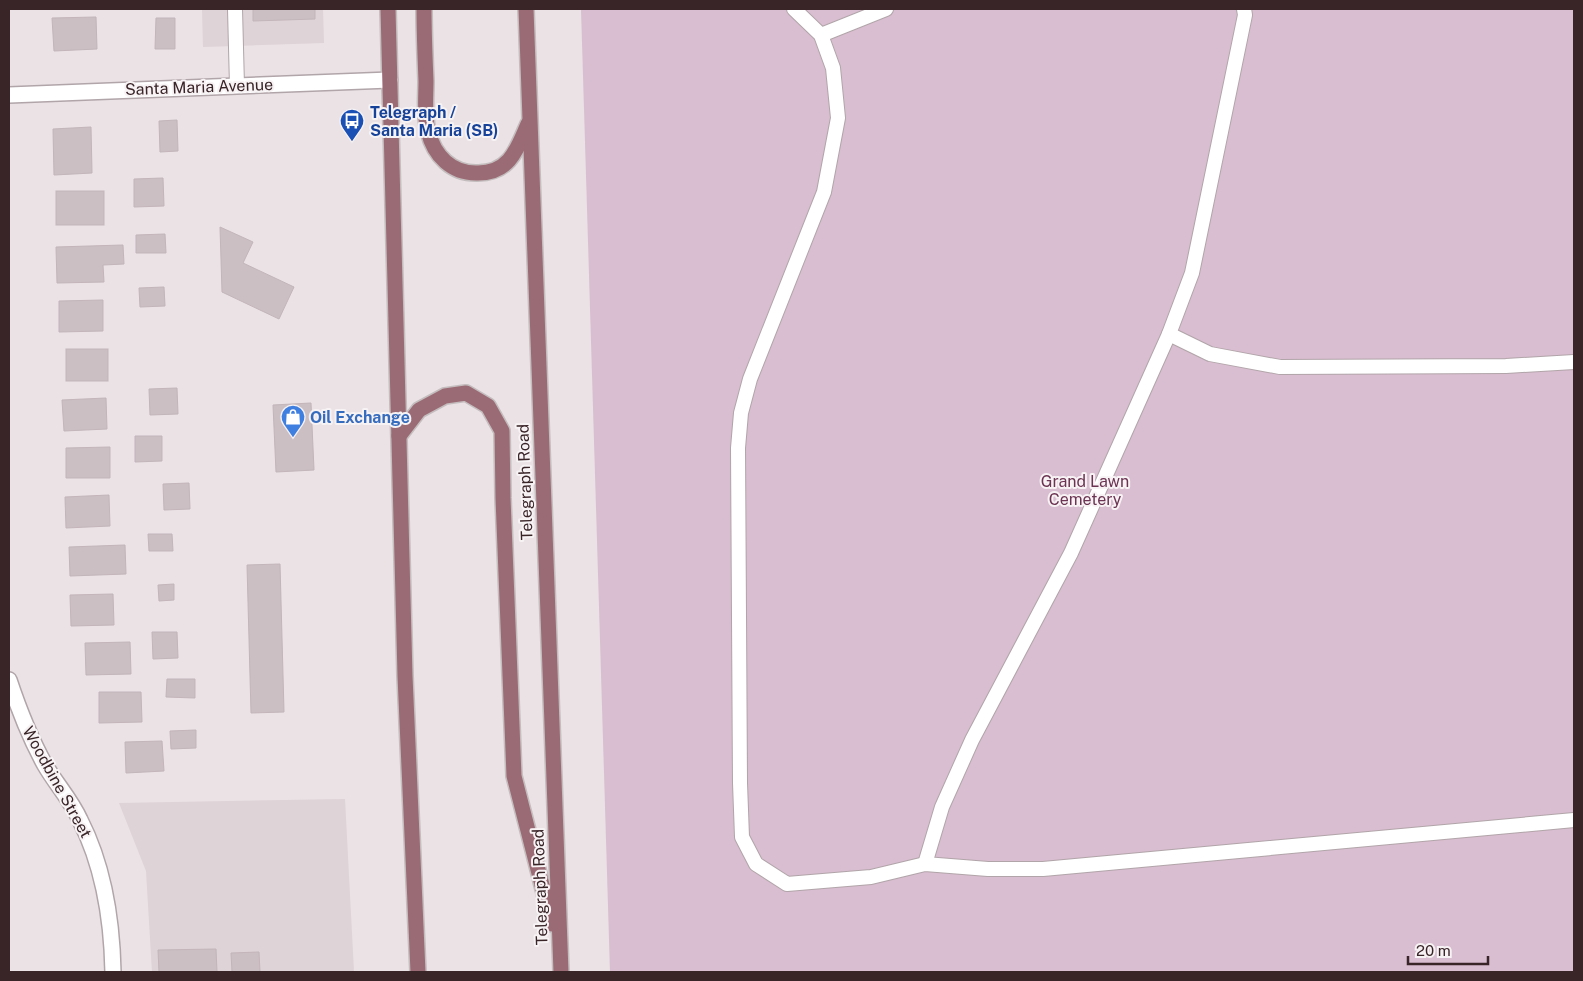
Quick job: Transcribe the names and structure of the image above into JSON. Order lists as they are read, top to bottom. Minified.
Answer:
{"streets":{"main road":["Telegraph Road"],"street":["Santa Maria Avenue","Woodbine Street"]},"parks":["Grand Lawn Cemetery"],"places":{"bus stop":["Telegraph / Santa Maria (SB)"],"shop":["Oil Exchange"]},"scale_bar":"20 m"}
